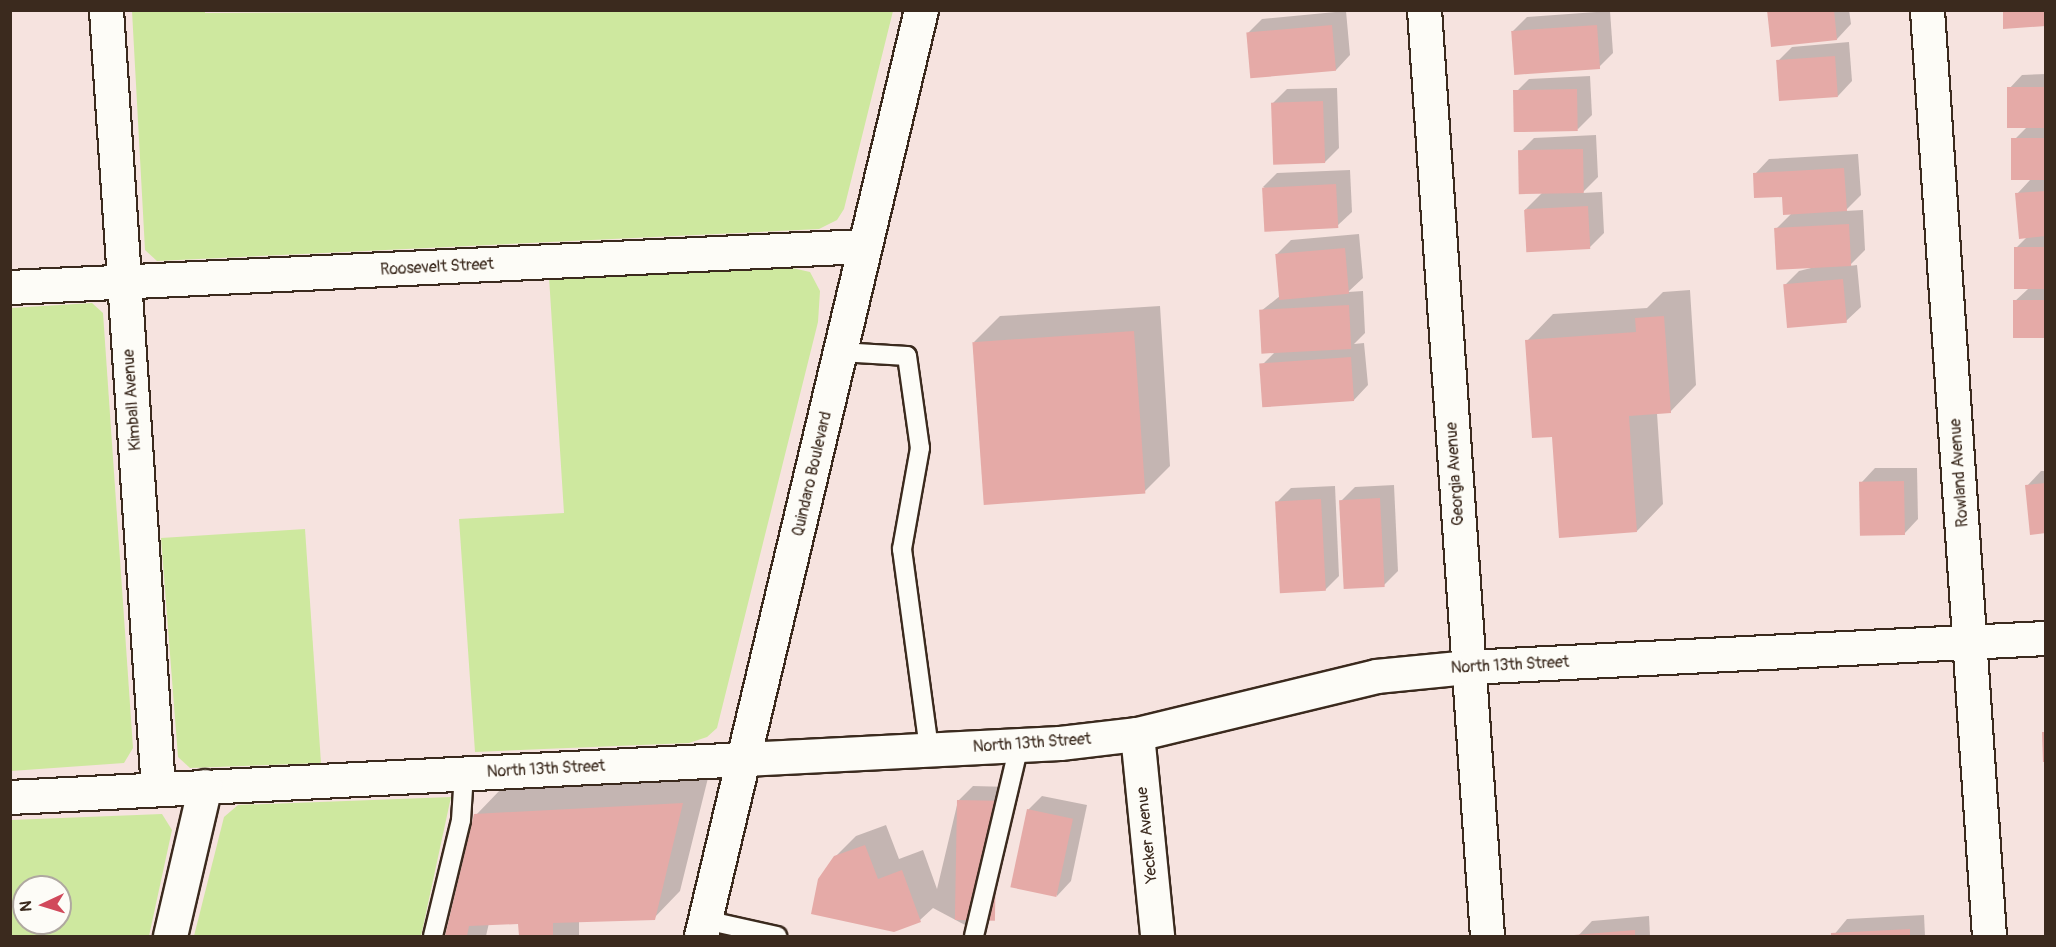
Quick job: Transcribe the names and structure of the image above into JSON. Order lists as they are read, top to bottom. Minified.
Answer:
{"streets":{"street":["Roosevelt Street","Kimball Avenue","Rowland Avenue","Quindaro Boulevard","Georgia Avenue","North 13th Street","Yecker Avenue"]},"crossings":[["Roosevelt Street","Kimball Avenue"],["Roosevelt Street","Quindaro Boulevard"],["Kimball Avenue","North 13th Street"],["Rowland Avenue","North 13th Street"],["Quindaro Boulevard","North 13th Street"],["Georgia Avenue","North 13th Street"],["North 13th Street","Yecker Avenue"]],"north":"left"}
